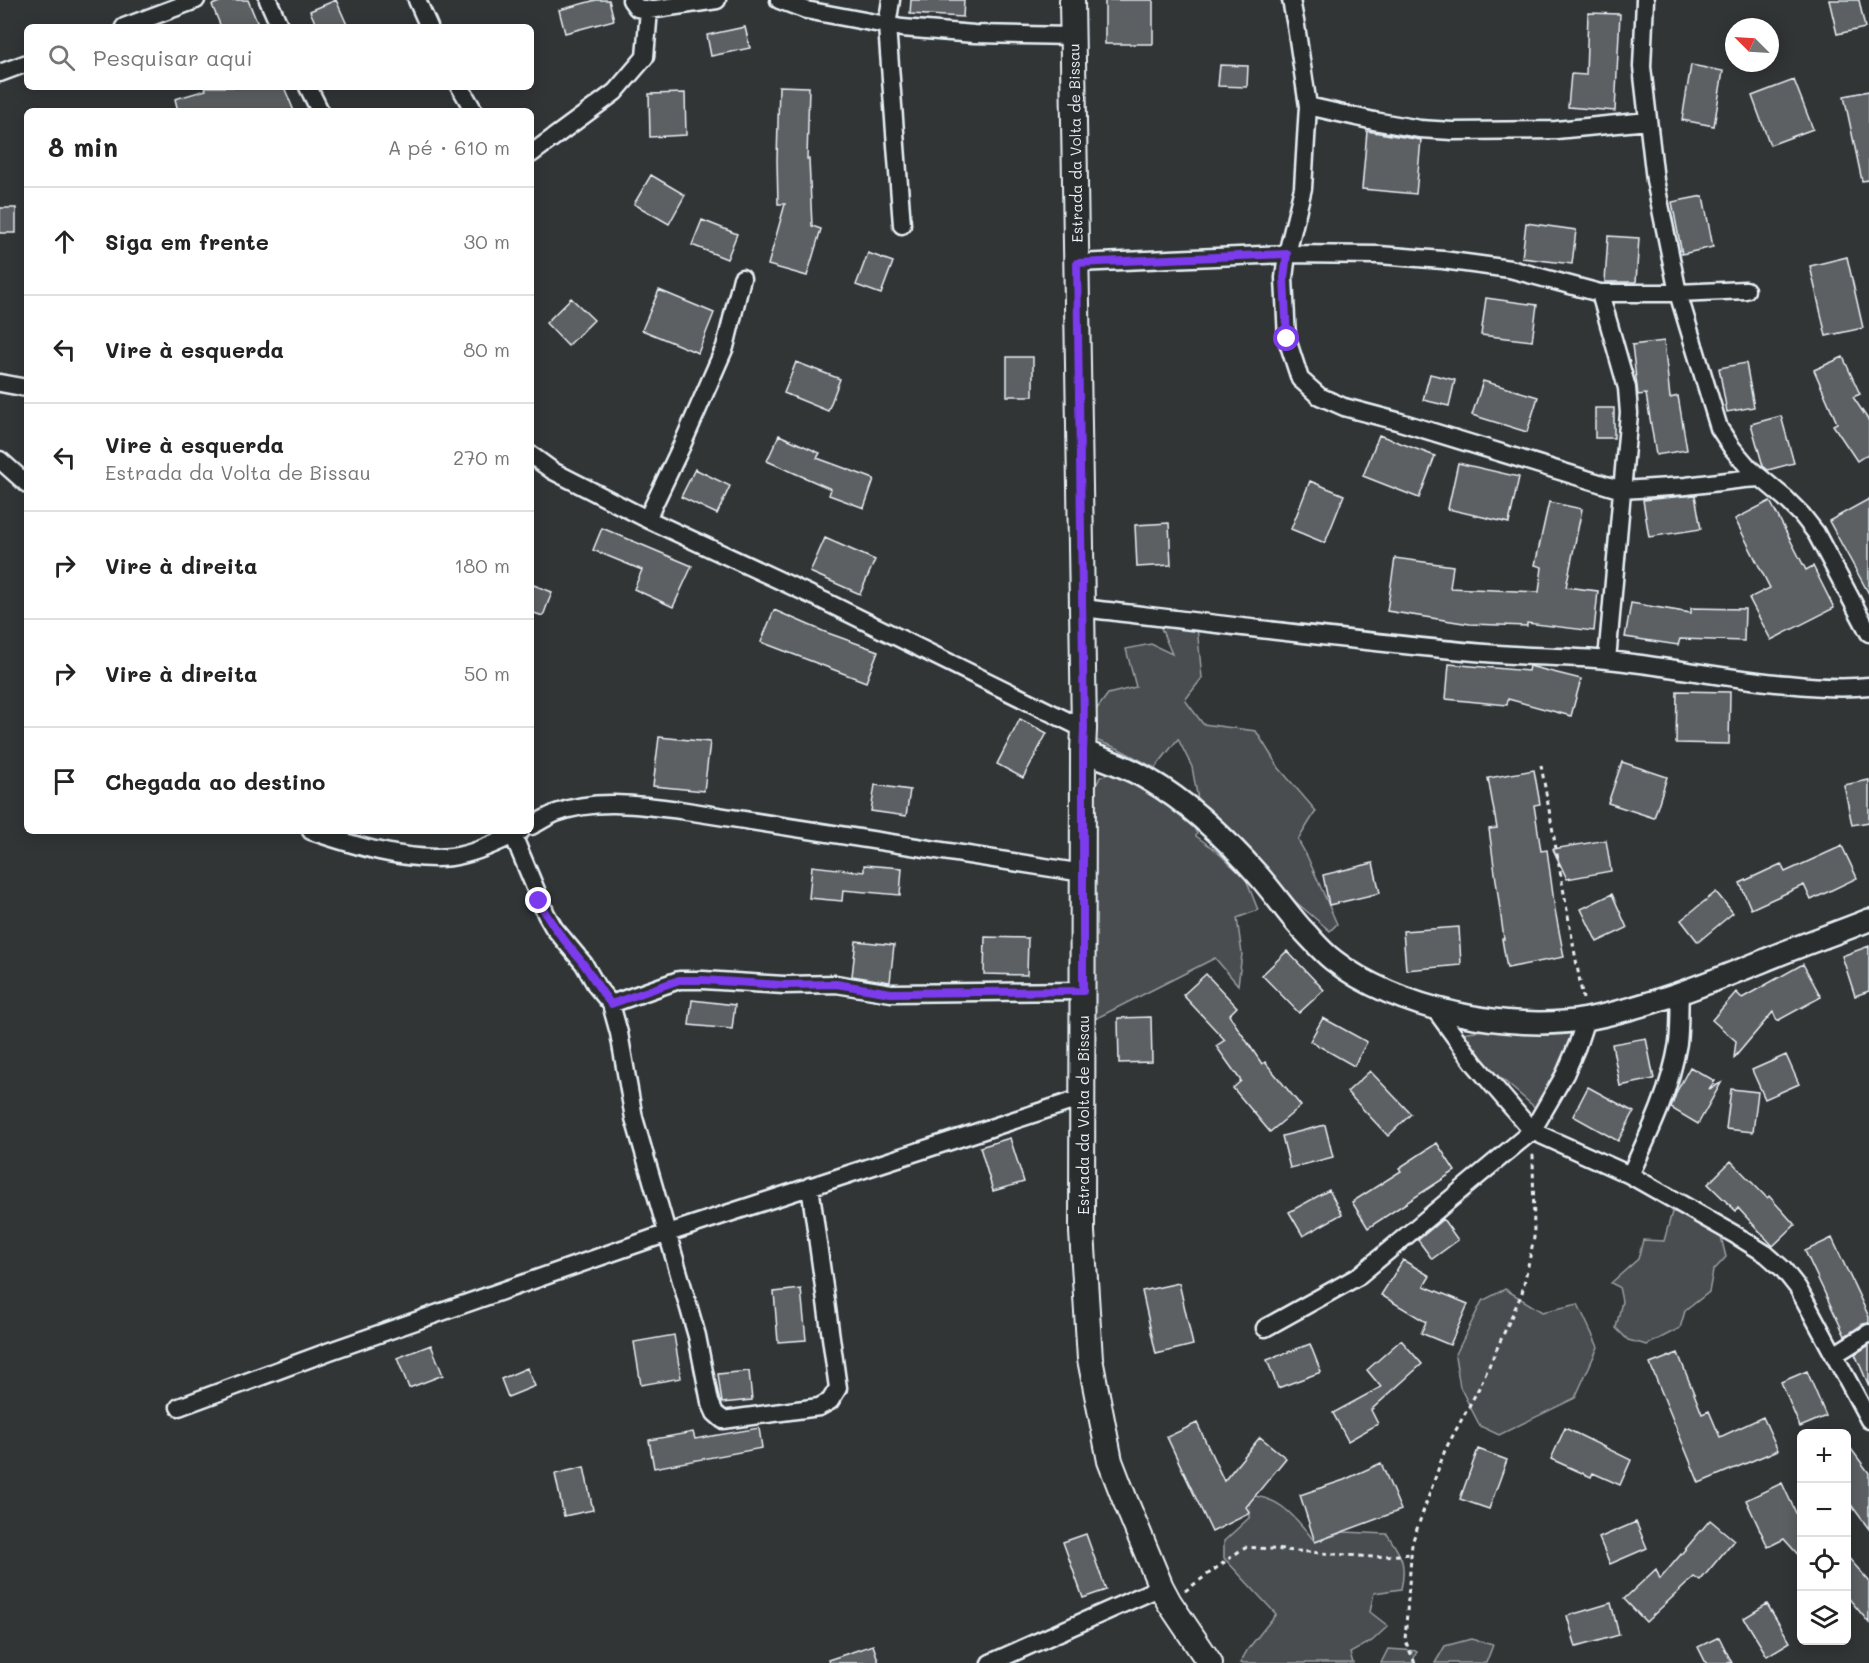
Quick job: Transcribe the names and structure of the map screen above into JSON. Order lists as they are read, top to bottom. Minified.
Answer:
{"streets":{"main road":["Estrada da Volta de Bissau"]},"north":"top left","page":{"search":"Pesquisar aqui","heading":["8 min","A pé · 610 m"],"list":[["Siga em frente","30 m"],["Vire à esquerda","80 m"],["Vire à esquerda","Estrada da Volta de Bissau","270 m"],["Vire à direita","180 m"],["Vire à direita","50 m"],"Chegada ao destino"],"map_buttons":["+","−"]}}
